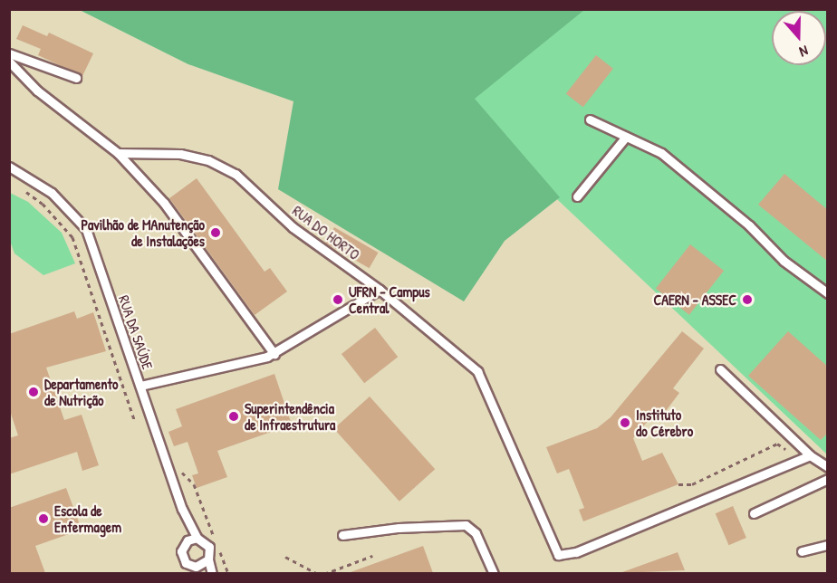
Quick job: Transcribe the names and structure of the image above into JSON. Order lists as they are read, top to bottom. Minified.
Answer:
{"streets":{"lane":["RUA DO HORTO","RUA DA SAÚDE"]},"places":["Pavilhão de MAnutenção de Instalações","UFRN - Campus Central","CAERN - ASSEC","Departamento de Nutrição","Superintendência de Infraestrutura","Instituto do Cérebro","Escola de Enfermagem"],"north":"bottom"}
